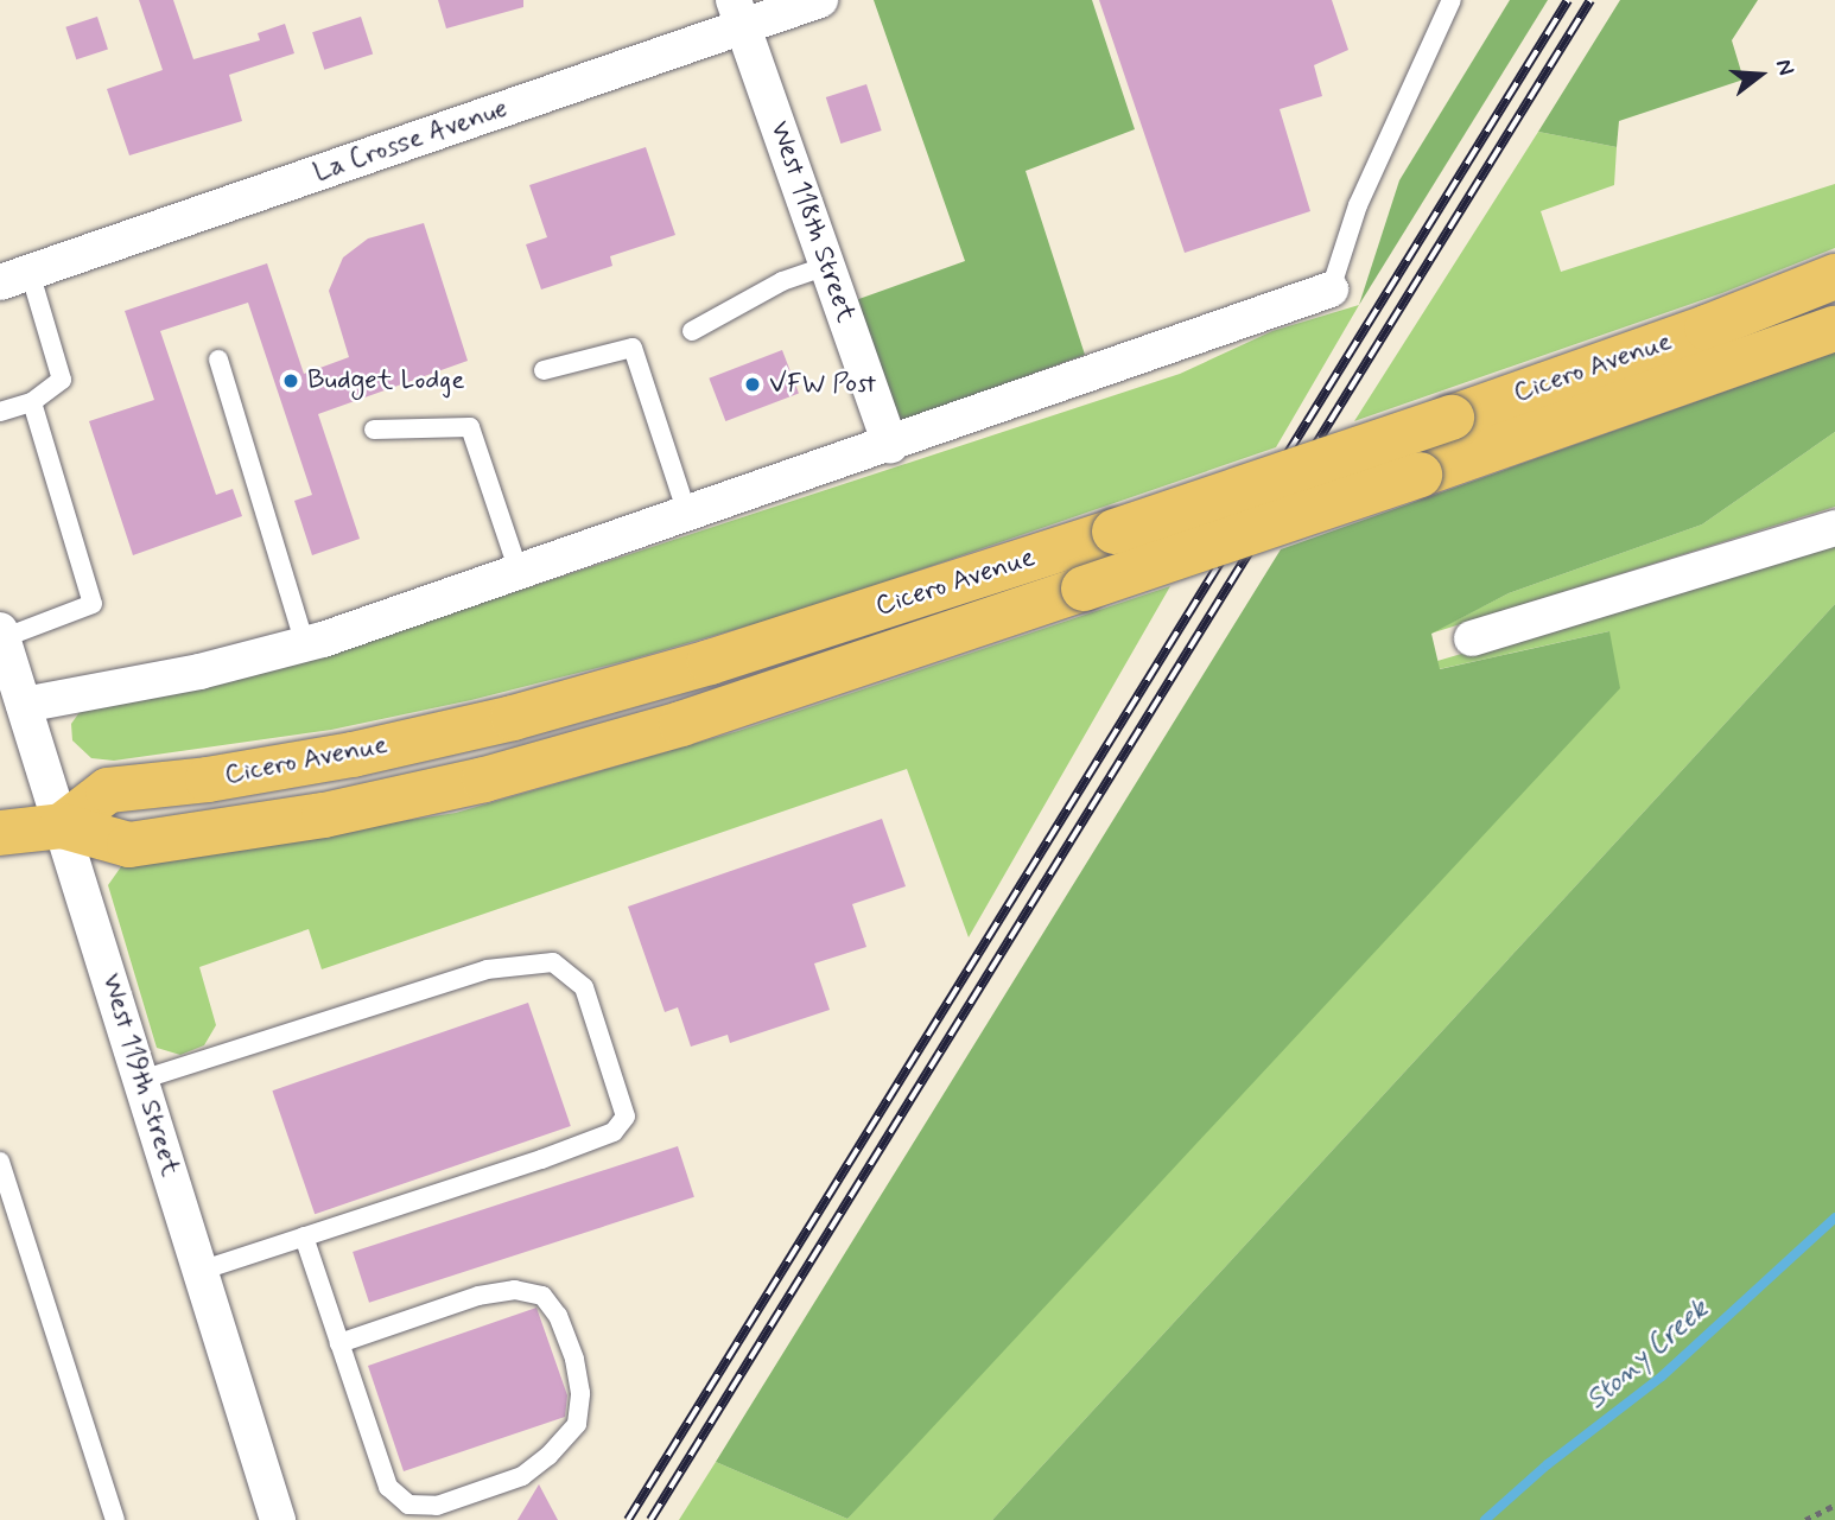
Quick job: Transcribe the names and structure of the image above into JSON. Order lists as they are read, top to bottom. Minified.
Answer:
{"streets":{"main road":["Cicero Avenue"],"street":["La Crosse Avenue","West 118th Street","West 119th Street"]},"crossings":[["La Crosse Avenue","West 118th Street"],["Cicero Avenue","West 119th Street"]],"water":["Stony Creek"],"places":["Budget Lodge","VFW Post"],"north":"right"}
